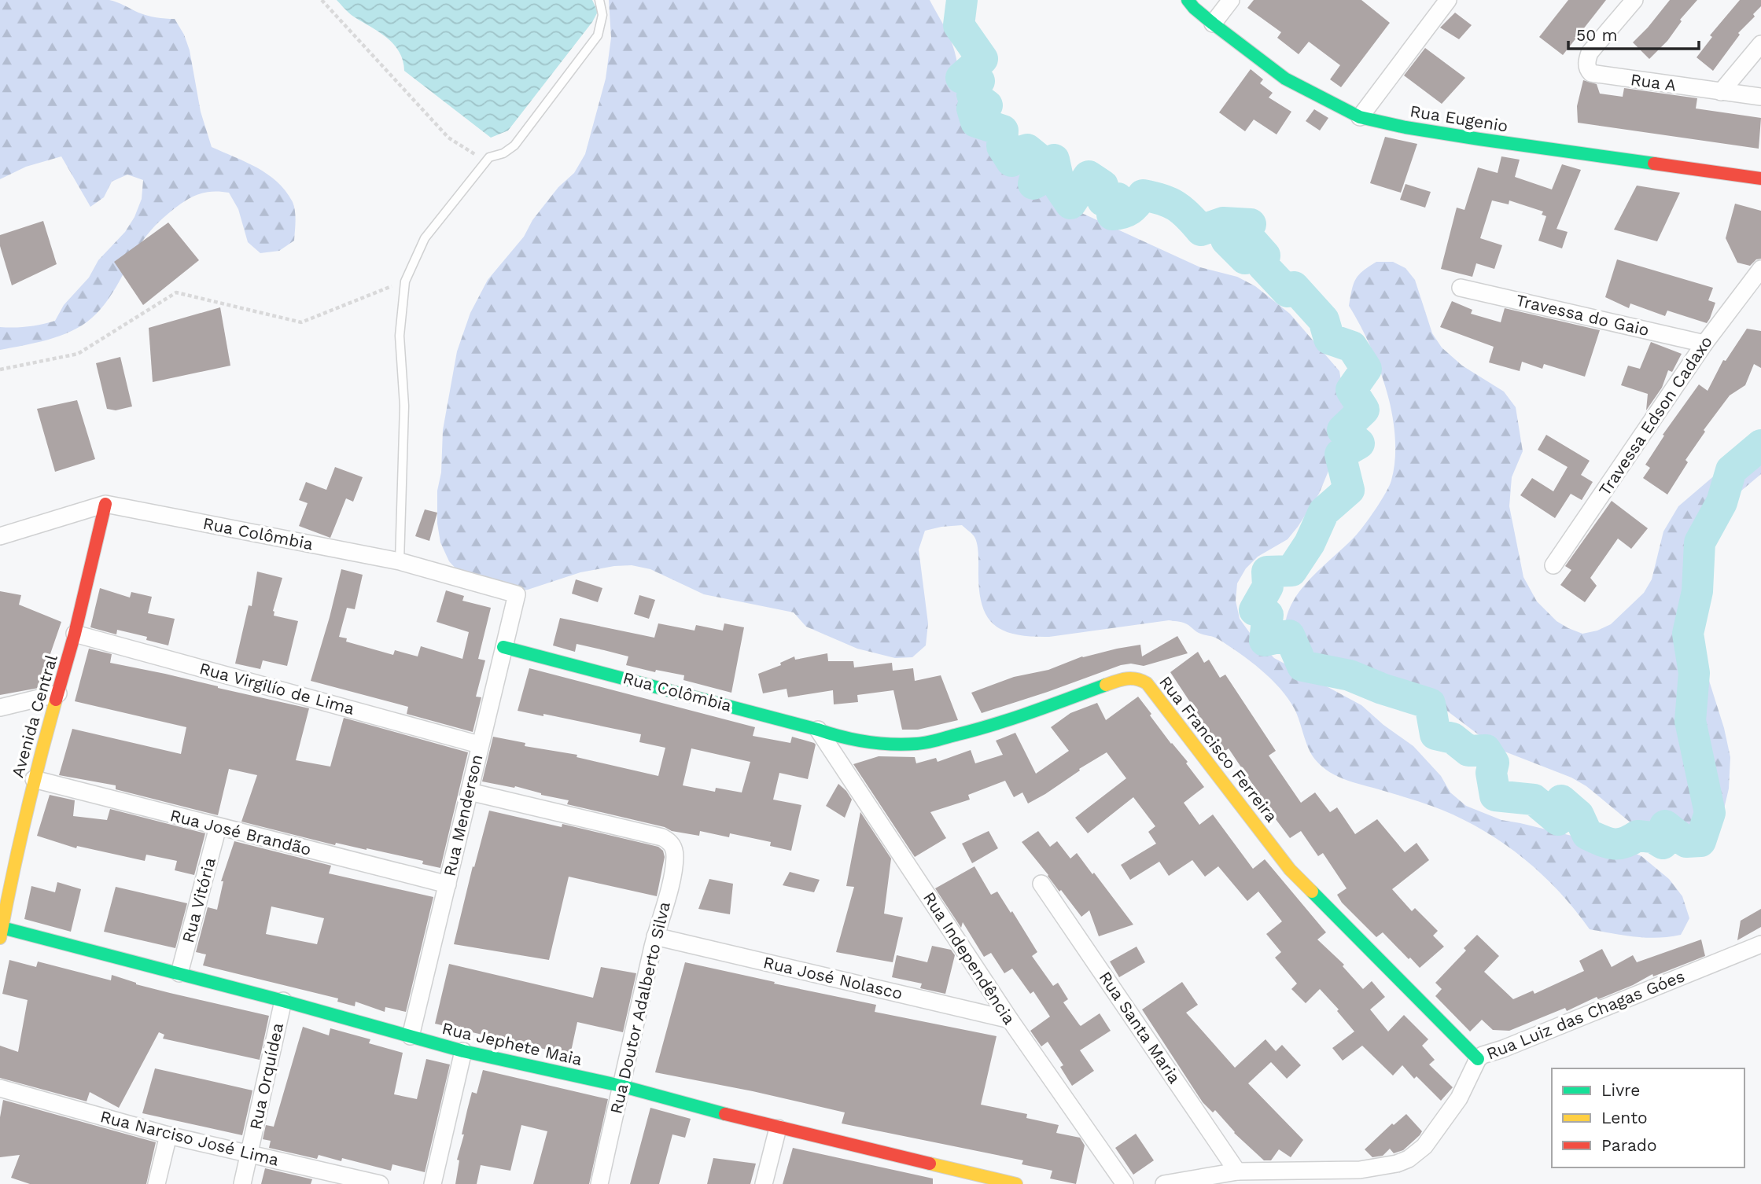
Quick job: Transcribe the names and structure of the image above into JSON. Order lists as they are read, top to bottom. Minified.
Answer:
{"streets":{"street":["Rua A","Rua Eugenio","Travessa do Gaio","Travessa Edson Cadaxo","Rua Colômbia","Rua Virgilío de Lima","Avenida Central","Rua Francisco Ferreira","Rua Menderson","Rua José Brandão","Rua Vitória","Rua Independência","Rua José Nolasco","Rua Doutor Adalberto Silva","Rua Luiz das Chagas Góes","Rua Santa Maria","Rua Jephete Maia","Rua Orquídea","Rua Narciso José Lima"]},"crossings":[["Travessa do Gaio","Travessa Edson Cadaxo"],["Rua Colômbia","Avenida Central"],["Rua Colômbia","Rua Francisco Ferreira"],["Rua Colômbia","Rua Menderson"],["Rua Colômbia","Rua Independência"],["Rua Virgilío de Lima","Avenida Central"],["Rua Virgilío de Lima","Rua Menderson"],["Avenida Central","Rua José Brandão"],["Avenida Central","Rua Jephete Maia"],["Rua Francisco Ferreira","Rua Independência"],["Rua Francisco Ferreira","Rua Luiz das Chagas Góes"],["Rua Menderson","Rua José Brandão"],["Rua Menderson","Rua Doutor Adalberto Silva"],["Rua Menderson","Rua Jephete Maia"],["Rua José Brandão","Rua Vitória"],["Rua Vitória","Rua Jephete Maia"],["Rua Independência","Rua José Nolasco"],["Rua José Nolasco","Rua Doutor Adalberto Silva"],["Rua Doutor Adalberto Silva","Rua Jephete Maia"],["Rua Luiz das Chagas Góes","Rua Santa Maria"],["Rua Jephete Maia","Rua Orquídea"],["Rua Orquídea","Rua Narciso José Lima"]],"legend":["Livre","Lento","Parado"],"scale_bar":"50 m"}
